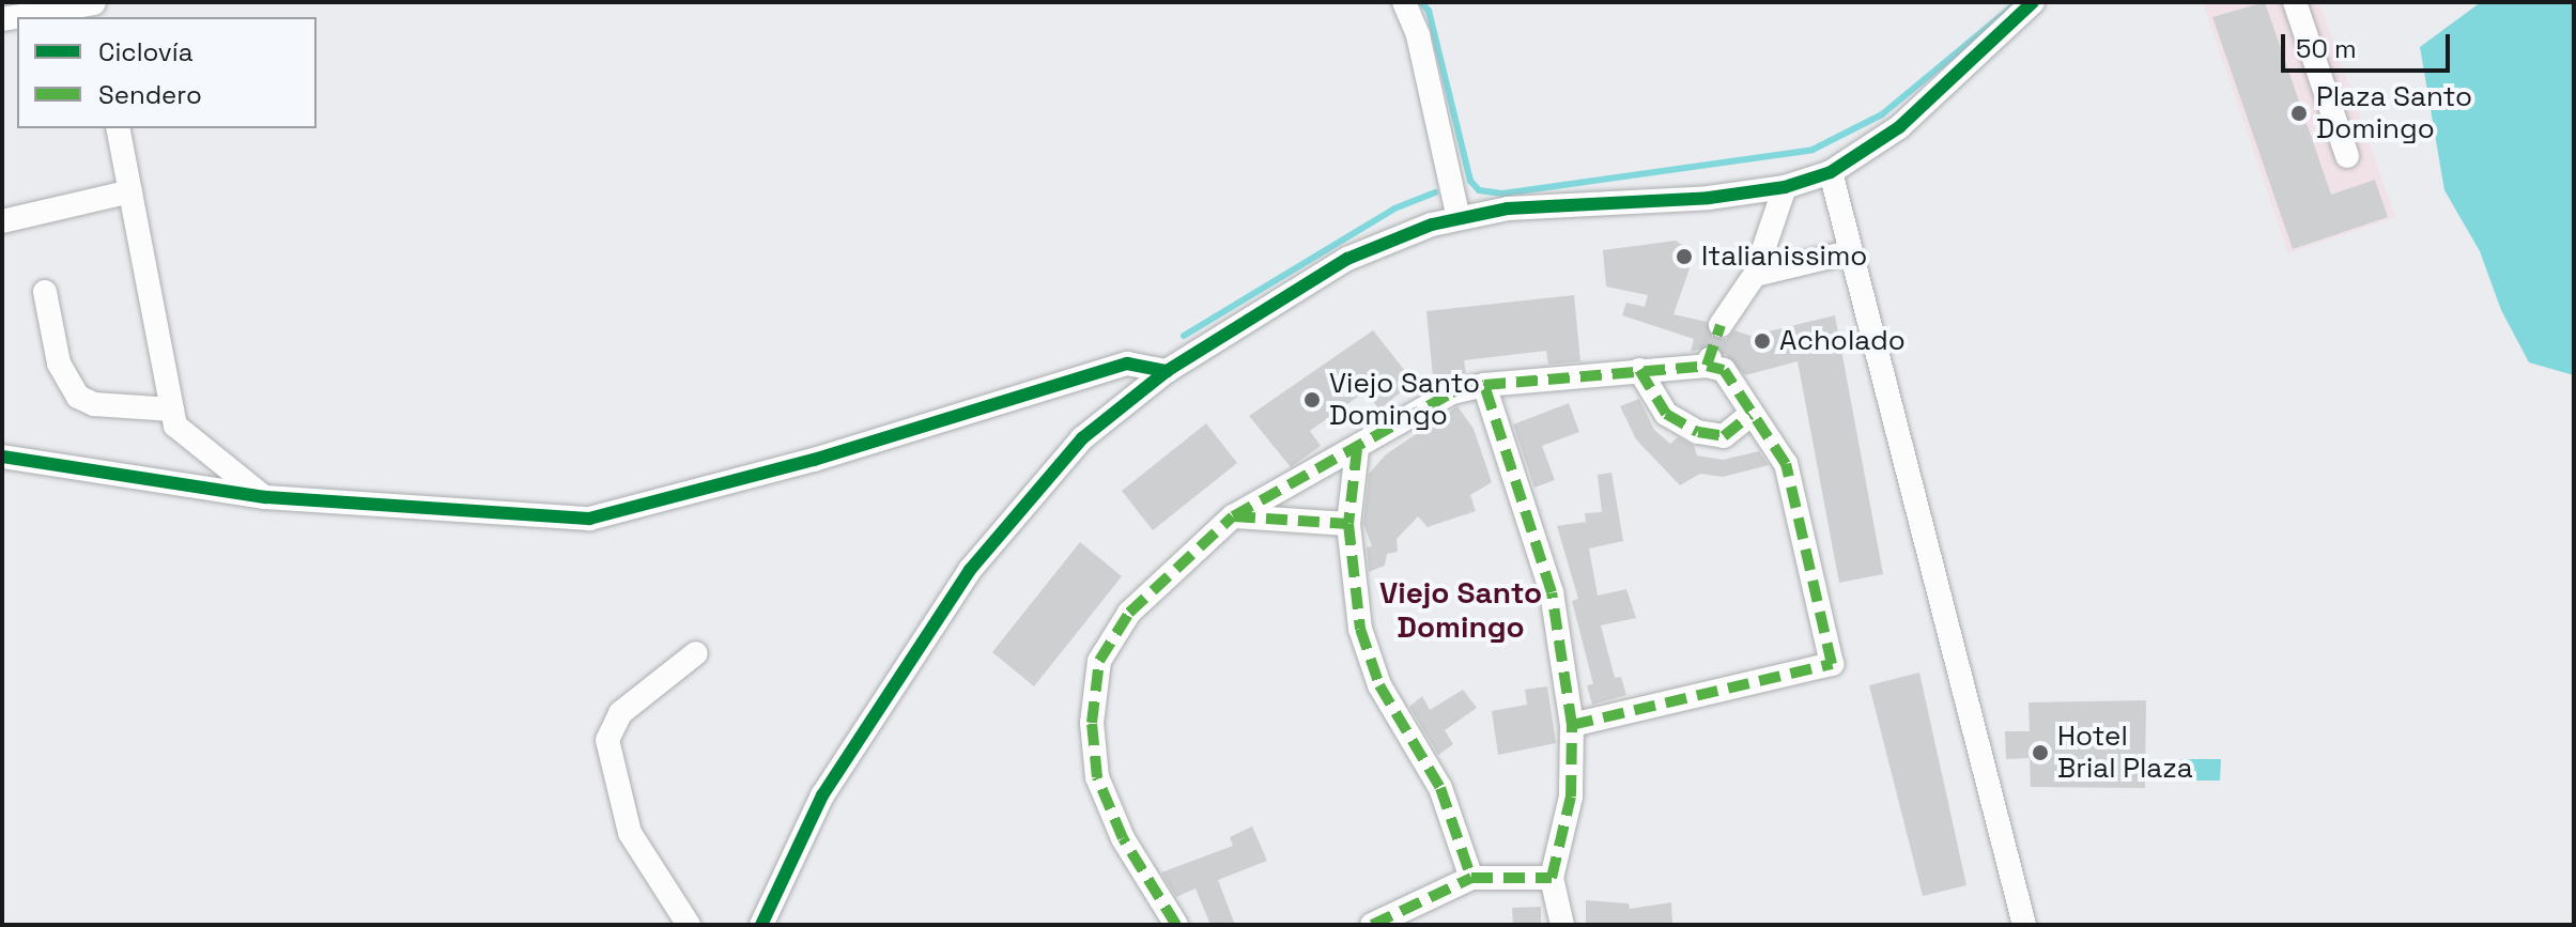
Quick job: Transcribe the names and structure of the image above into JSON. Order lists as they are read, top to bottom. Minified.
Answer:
{"districts":["Viejo Santo Domingo"],"places":["Plaza Santo Domingo","Italianissimo","Acholado","Viejo Santo Domingo","Hotel Brial Plaza"],"legend":["Ciclovía","Sendero"],"scale_bar":"50 m"}
